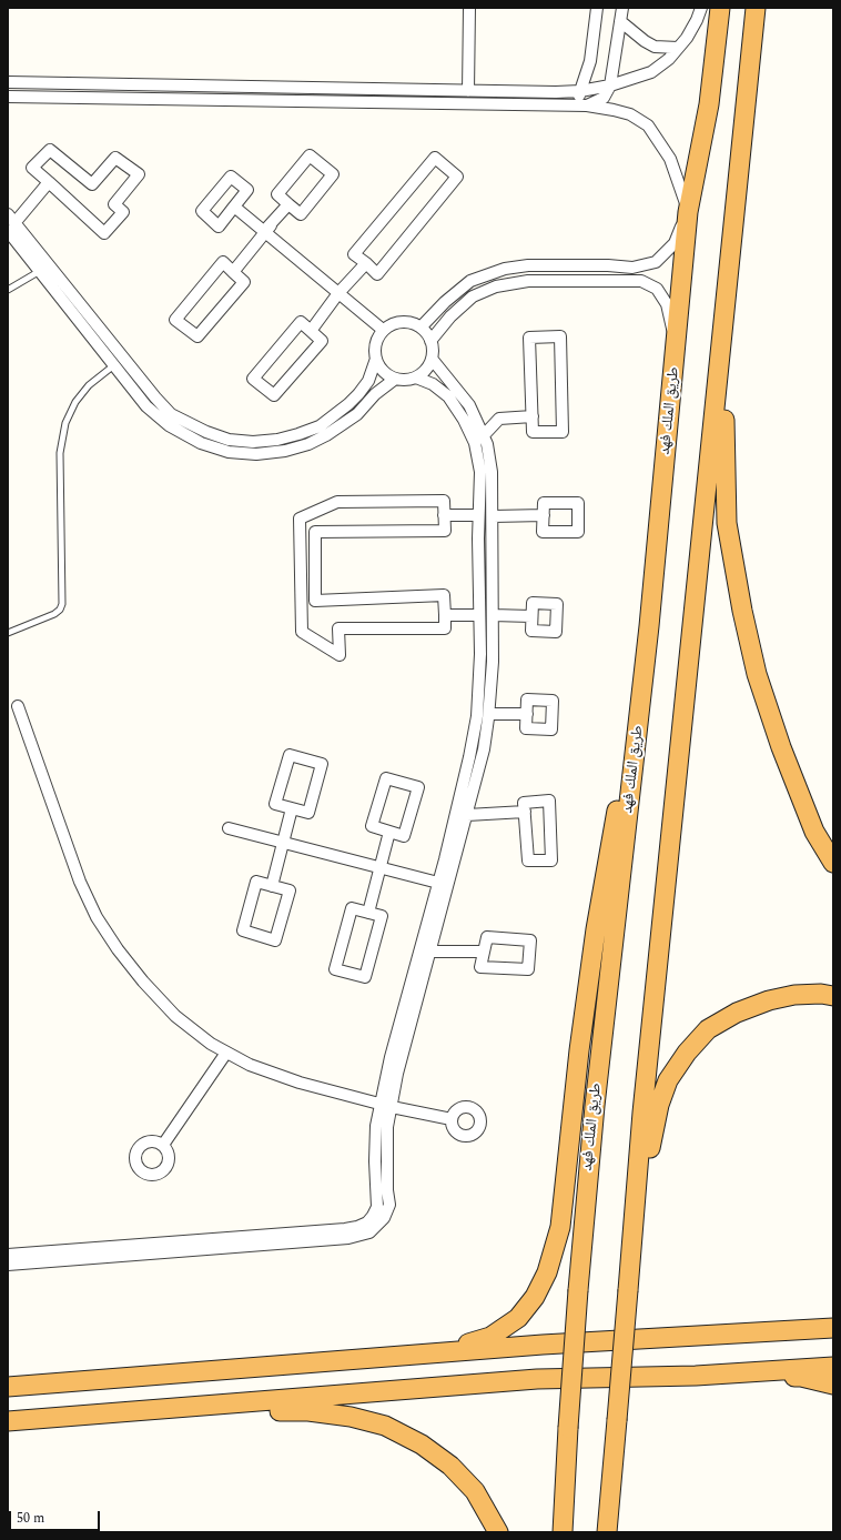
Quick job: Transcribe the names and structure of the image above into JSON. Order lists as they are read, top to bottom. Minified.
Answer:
{"streets":{"highway":["طريق الملك فهد"]},"scale_bar":"50 m"}
